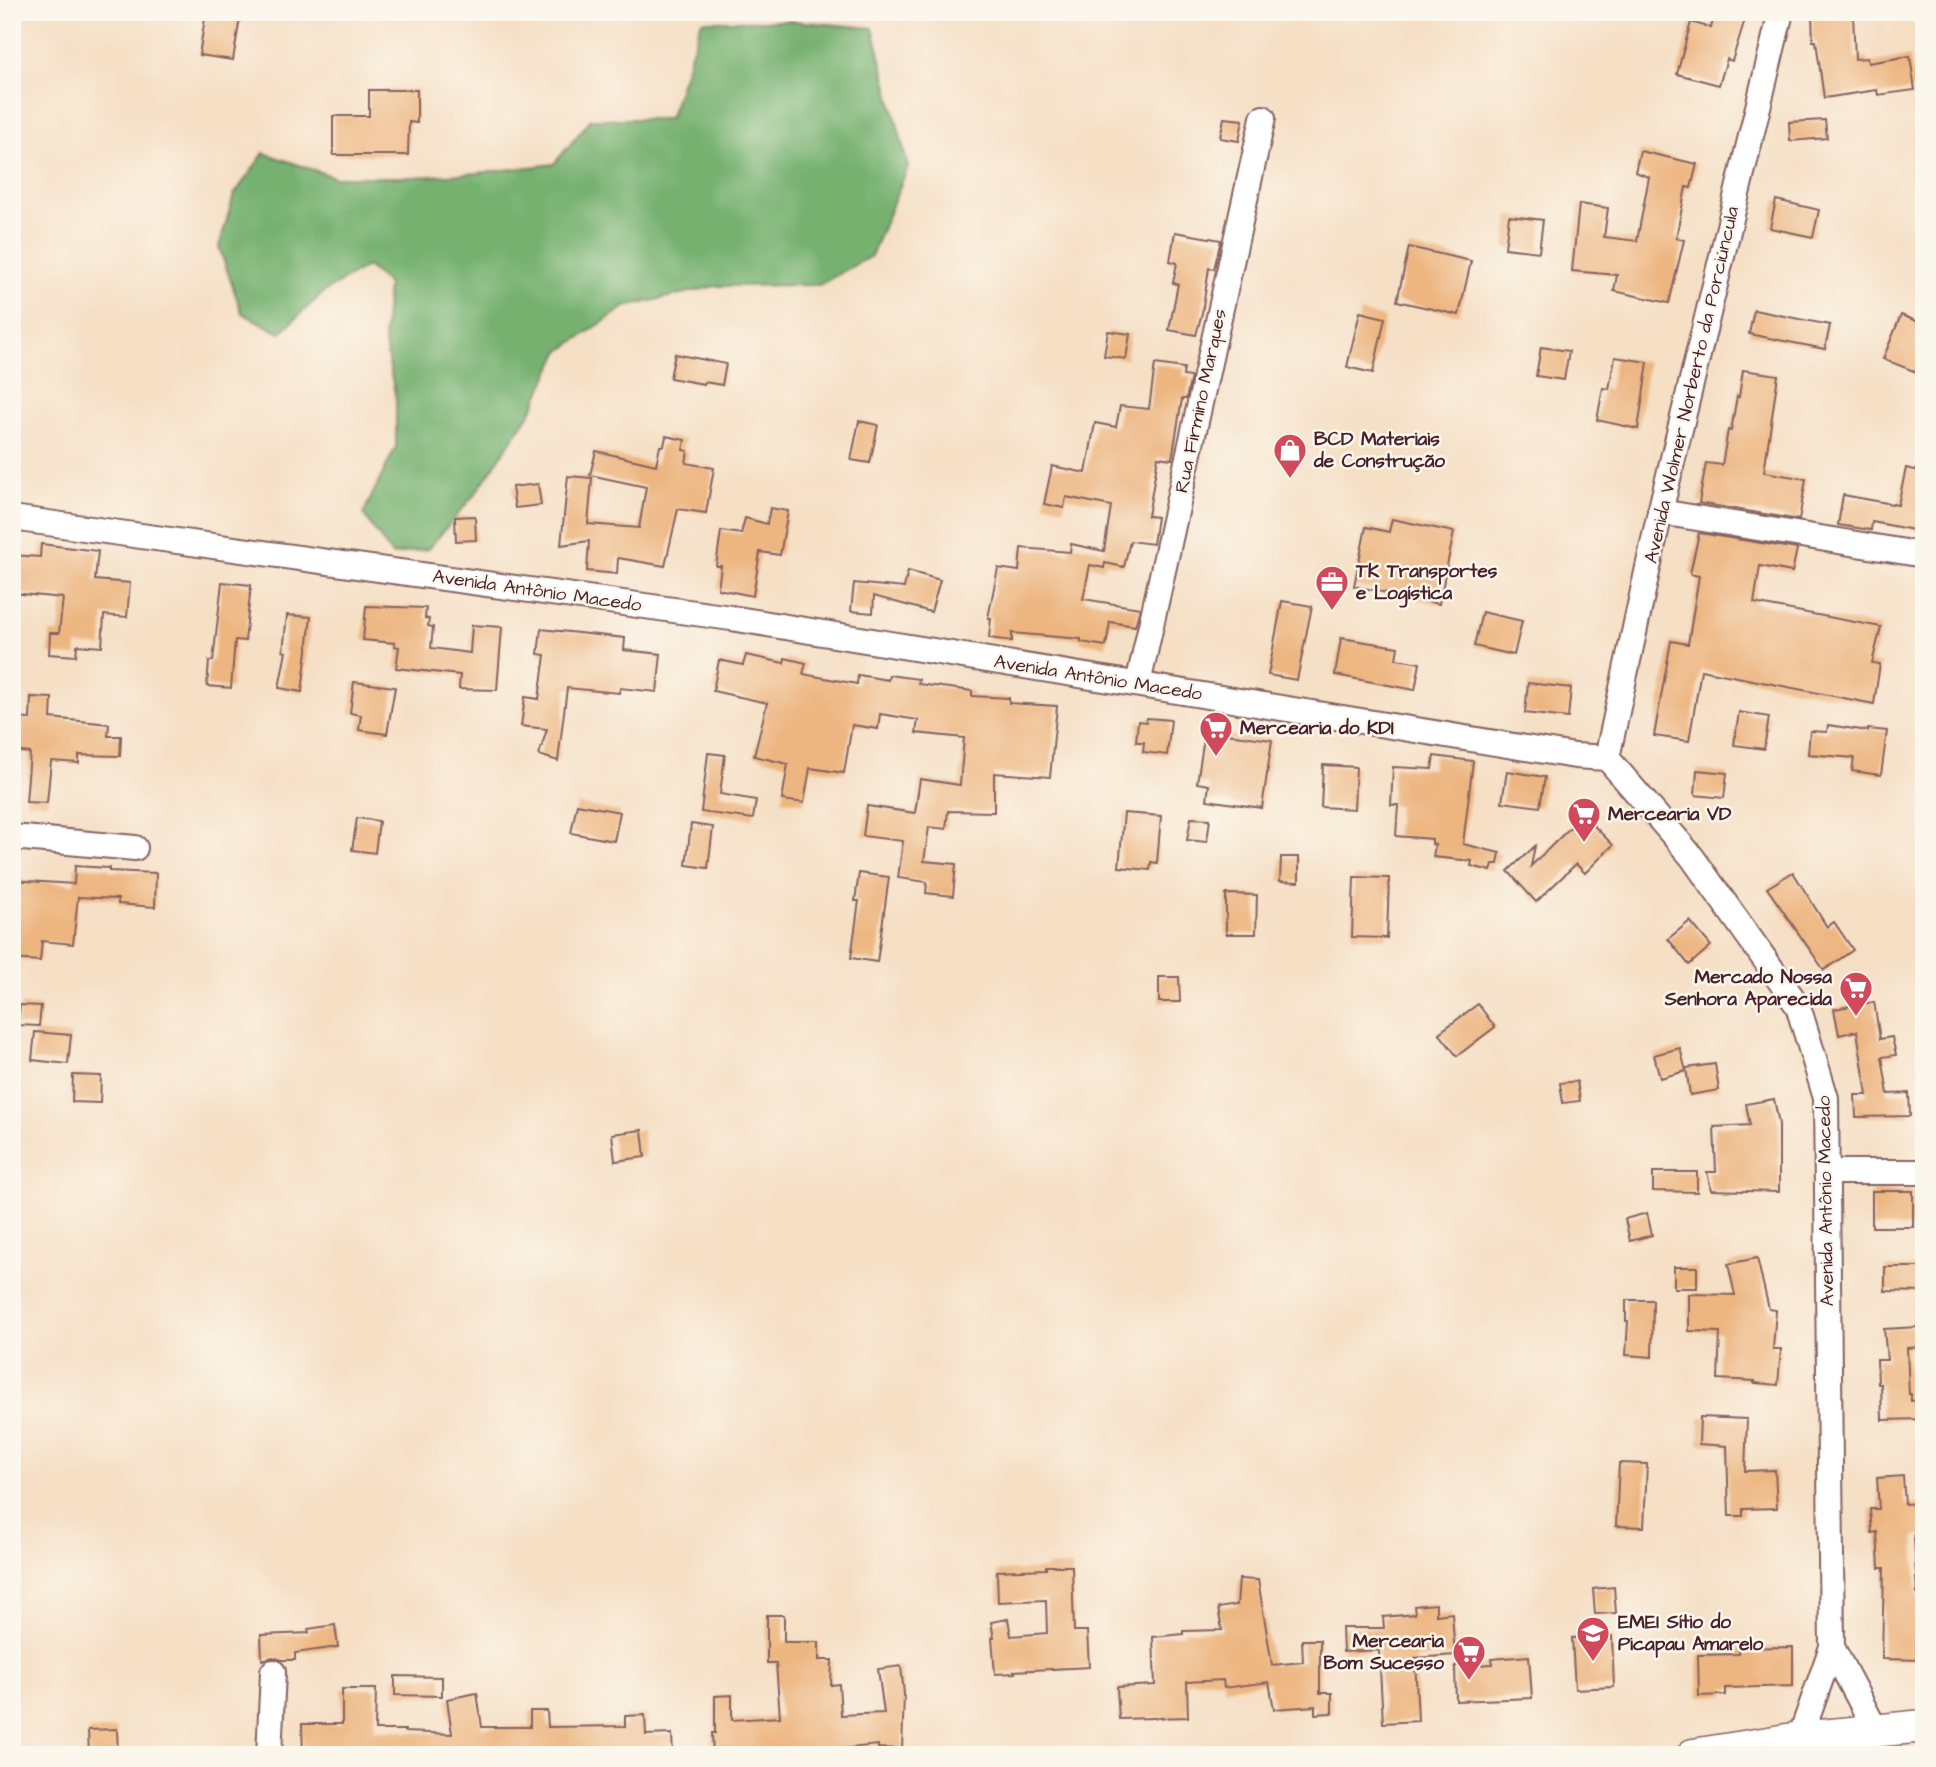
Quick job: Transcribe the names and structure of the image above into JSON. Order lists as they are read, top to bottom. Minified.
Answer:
{"streets":{"street":["Avenida Wolmer Norberto da Porciúncula","Rua Firmino Marques","Avenida Antônio Macedo"]},"crossings":[["Avenida Wolmer Norberto da Porciúncula","Avenida Antônio Macedo"],["Rua Firmino Marques","Avenida Antônio Macedo"]],"places":{"shop":["BCD Materiais de Construção"],"office":["TK Transportes e Logística"],"supermarket":["Mercearia do KDI","Mercearia VD","Mercado Nossa Senhora Aparecida","Mercearia Bom Sucesso"],"school or university":["EMEI Sítio do Picapau Amarelo"]}}
